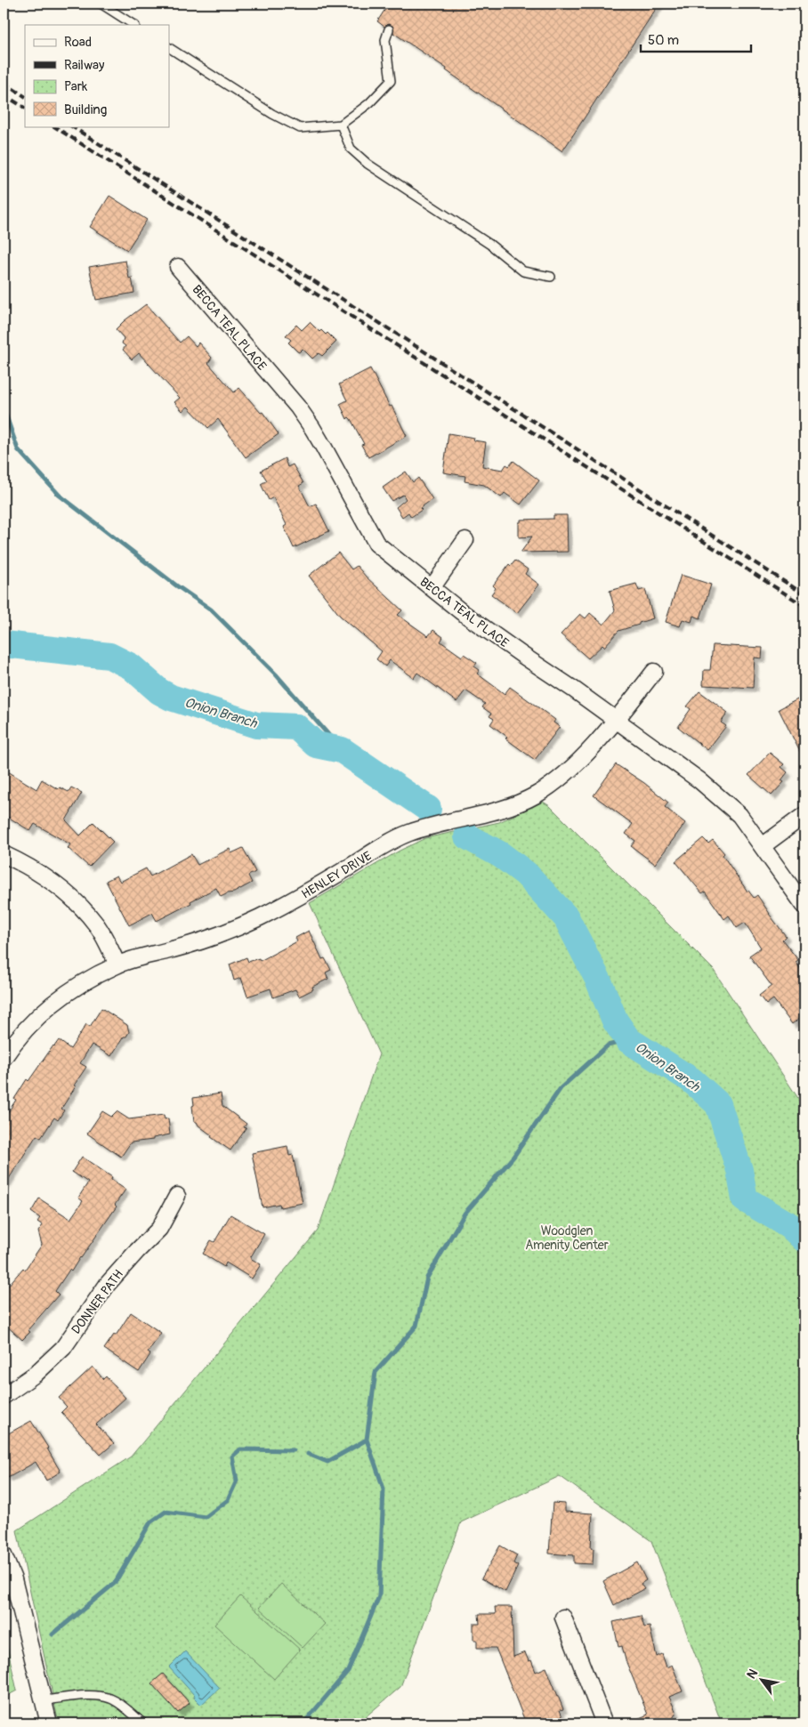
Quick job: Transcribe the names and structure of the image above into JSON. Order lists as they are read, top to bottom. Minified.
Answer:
{"streets":{"street":["BECCA TEAL PLACE","HENLEY DRIVE","DONNER PATH"]},"crossings":[["BECCA TEAL PLACE","HENLEY DRIVE"]],"water":["Onion Branch"],"parks":["Woodglen Amenity Center"],"legend":["Road","Railway","Park","Building"],"scale_bar":"50 m","north":"top left"}
